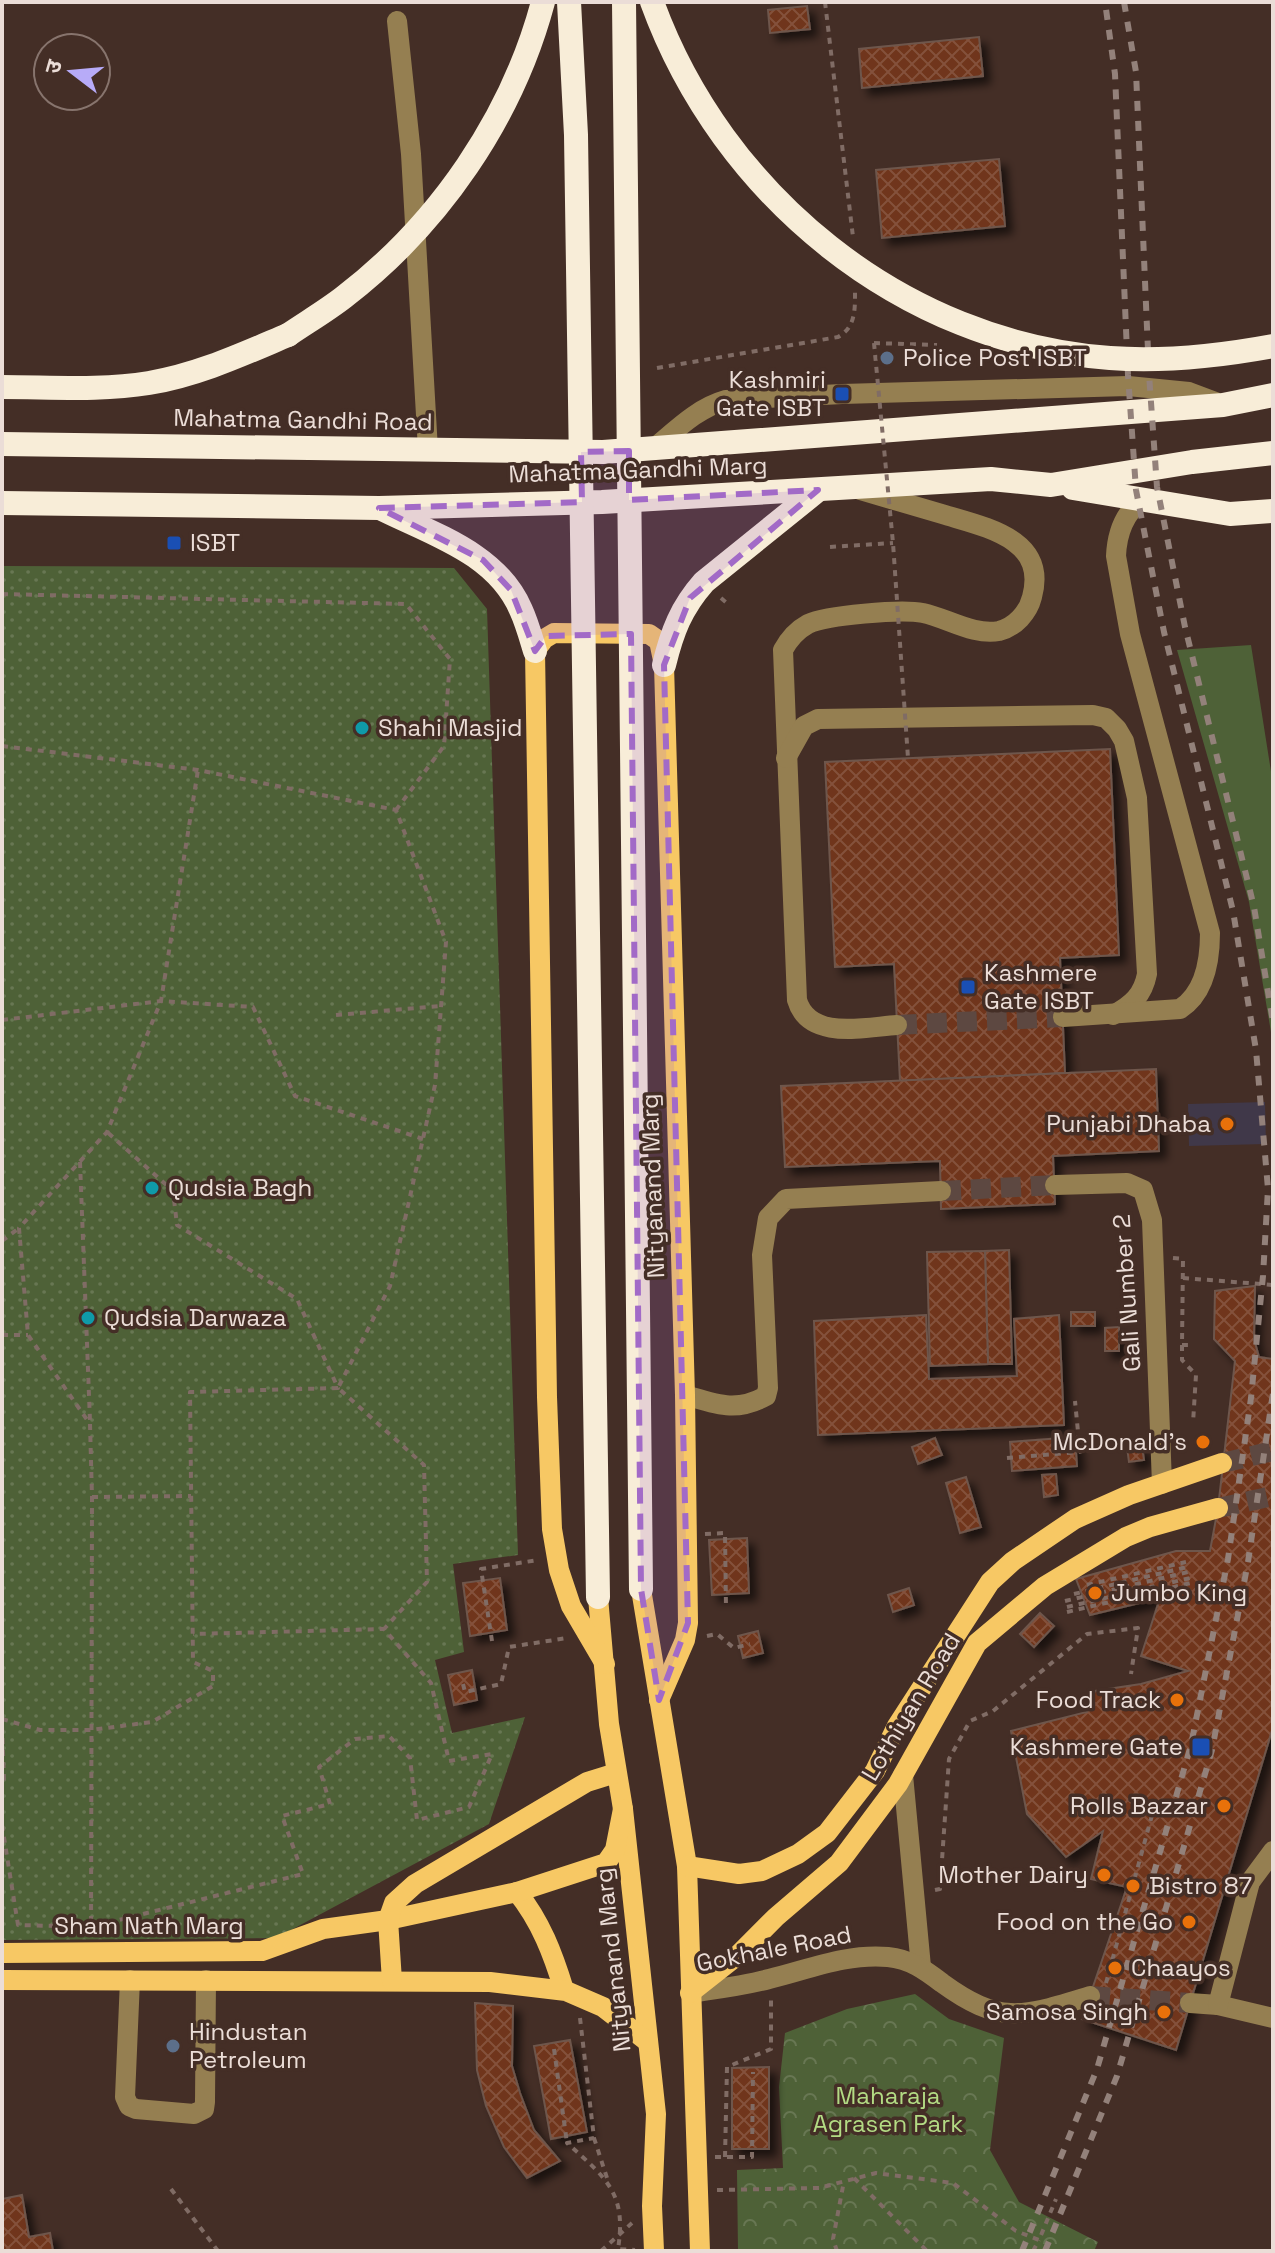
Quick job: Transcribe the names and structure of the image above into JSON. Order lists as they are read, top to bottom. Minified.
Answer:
{"streets":{"highway":["Mahatma Gandhi Road","Mahatma Gandhi Marg"],"main road":["Nityanand Marg","Lothiyan Road","Sham Nath Marg"],"street":["Gali Number 2","Gokhale Road"]},"crossings":[["Mahatma Gandhi Road","Mahatma Gandhi Marg"],["Nityanand Marg","Sham Nath Marg"],["Gali Number 2","Lothiyan Road"],["Lothiyan Road","Gokhale Road"]],"parks":["Maharaja Agrasen Park"],"places":{"other":["Police Post ISBT","Shahi Masjid","Punjabi Dhaba","Qudsia Bagh","Qudsia Darwaza","McDonald's","Jumbo King","Food Track","Rolls Bazzar","Mother Dairy","Bistro 87","Food on the Go","Chaayos","Samosa Singh","Hindustan Petroleum"],"transit":["Kashmiri Gate ISBT","ISBT","Kashmere Gate ISBT","Kashmere Gate"]},"north":"left"}
